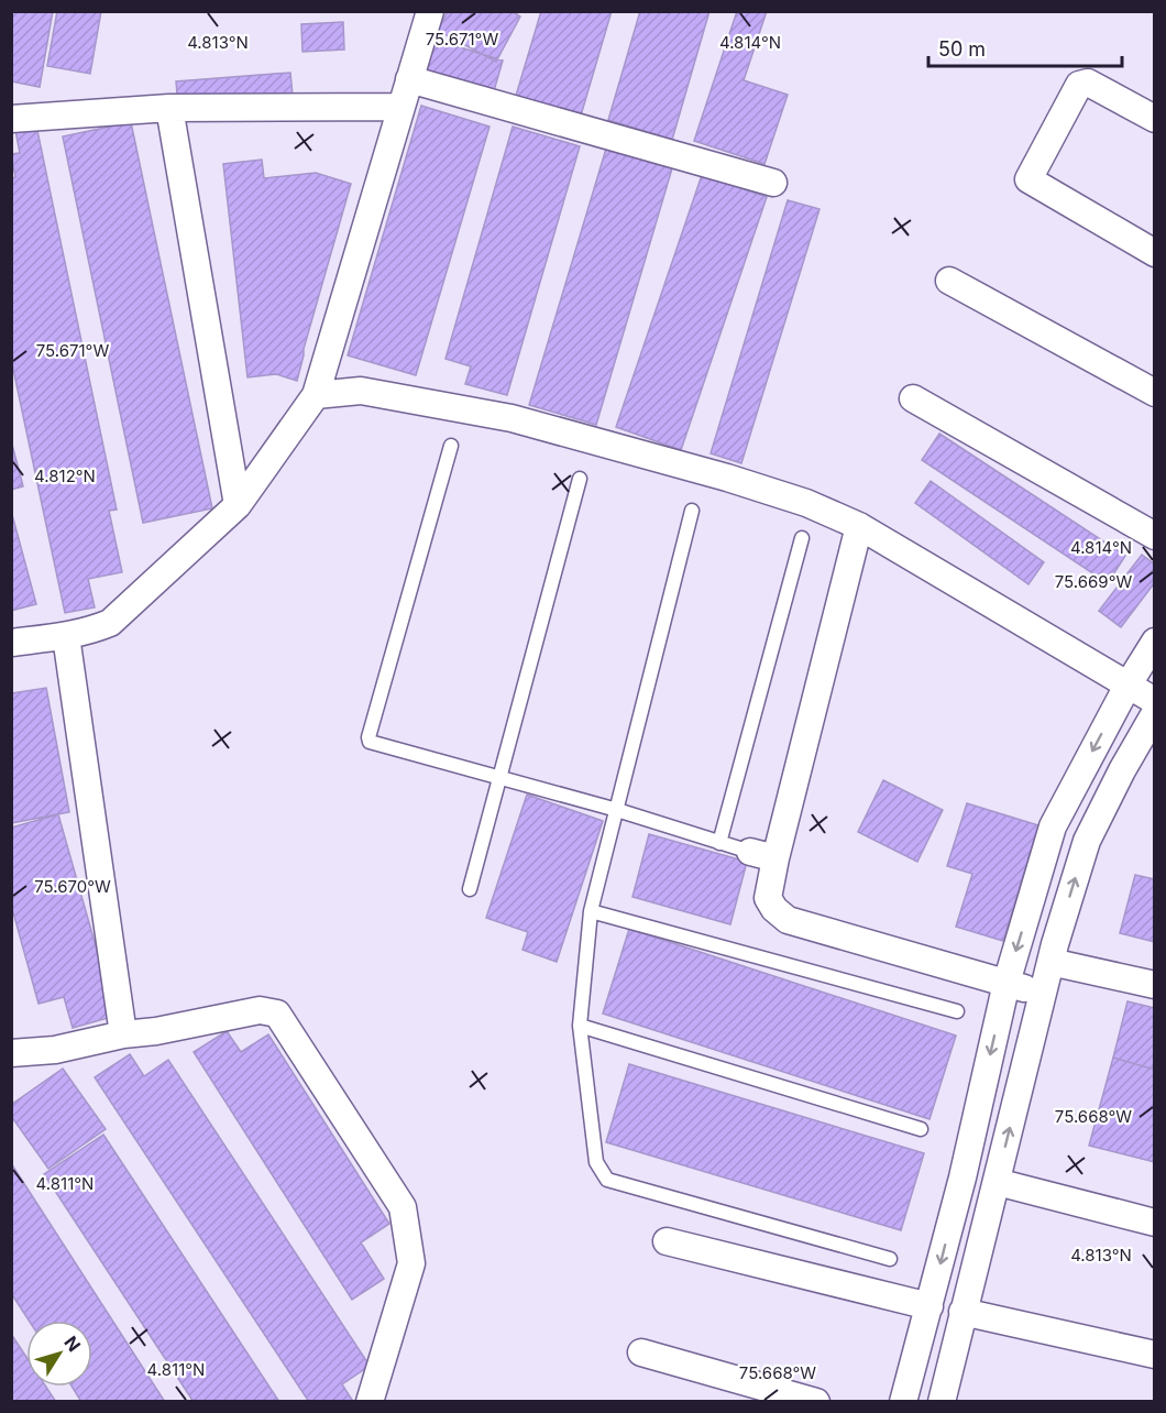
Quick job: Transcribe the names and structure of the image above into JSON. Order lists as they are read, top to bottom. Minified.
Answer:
{"scale_bar":"50 m","north":"top right","coordinates":["75.671°W","4.813°N","4.814°N","4.812°N","75.669°W","75.670°W","75.668°W","4.811°N"]}
